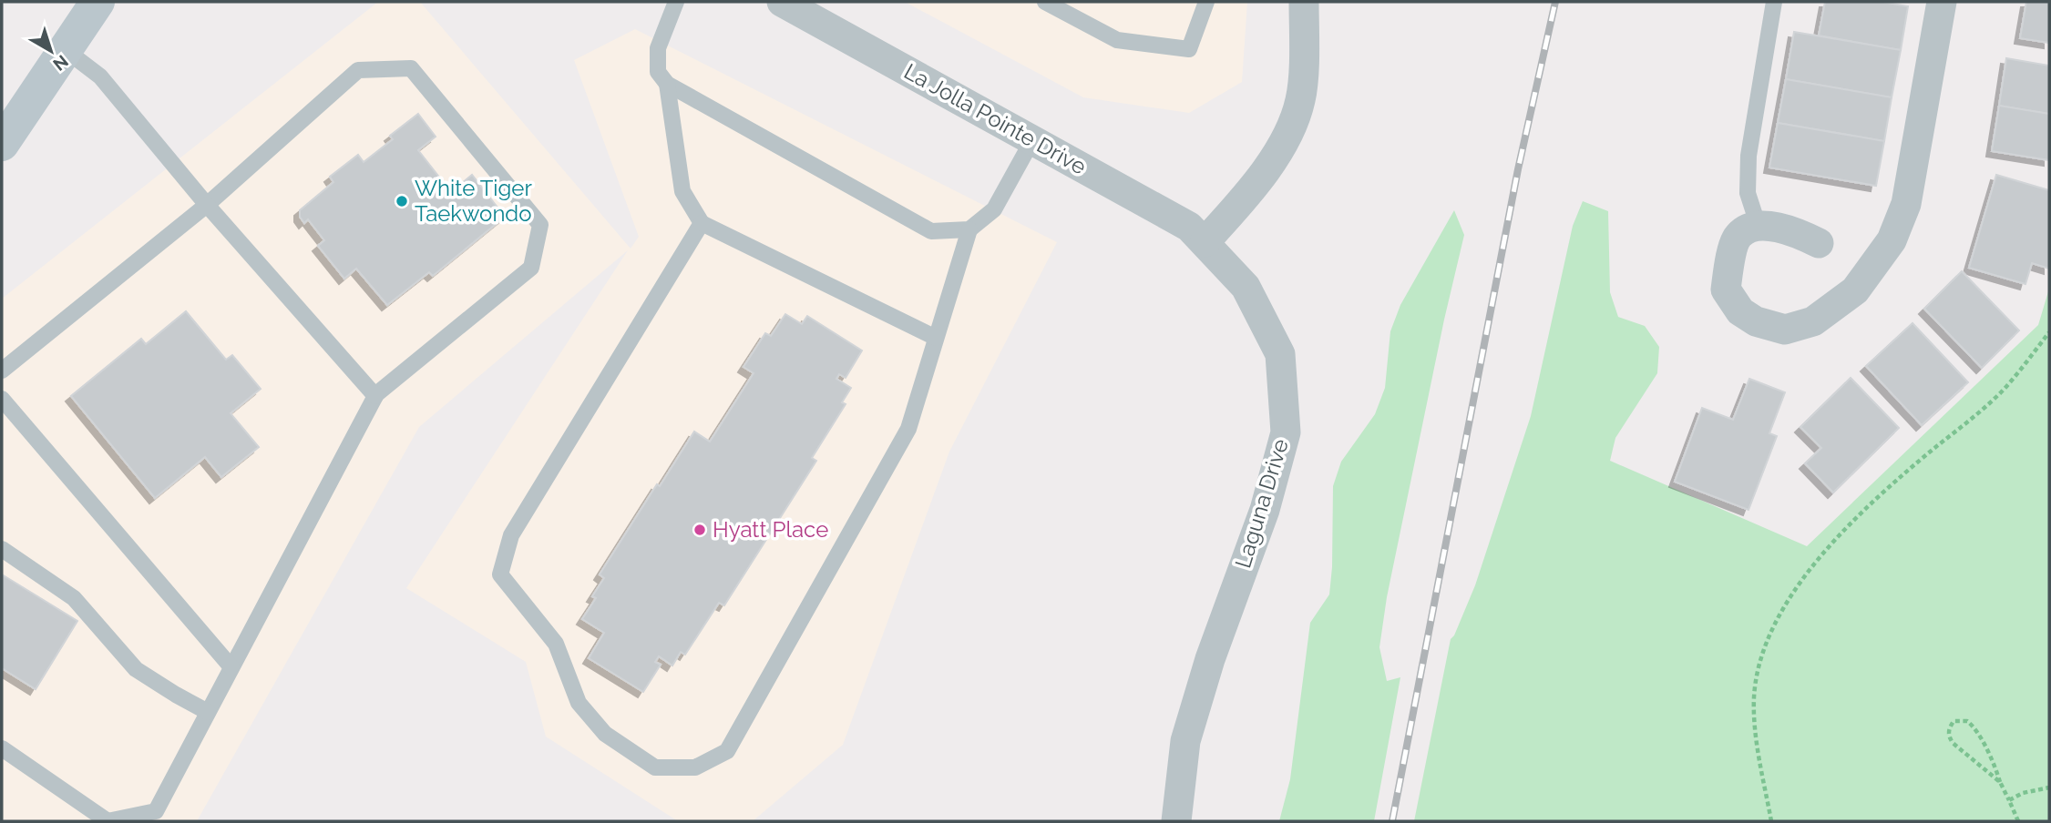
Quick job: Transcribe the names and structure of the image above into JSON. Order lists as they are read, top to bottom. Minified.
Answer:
{"streets":{"street":["La Jolla Pointe Drive","Laguna Drive"]},"crossings":[["La Jolla Pointe Drive","Laguna Drive"]],"places":["White Tiger Taekwondo","Hyatt Place"],"north":"bottom right"}
